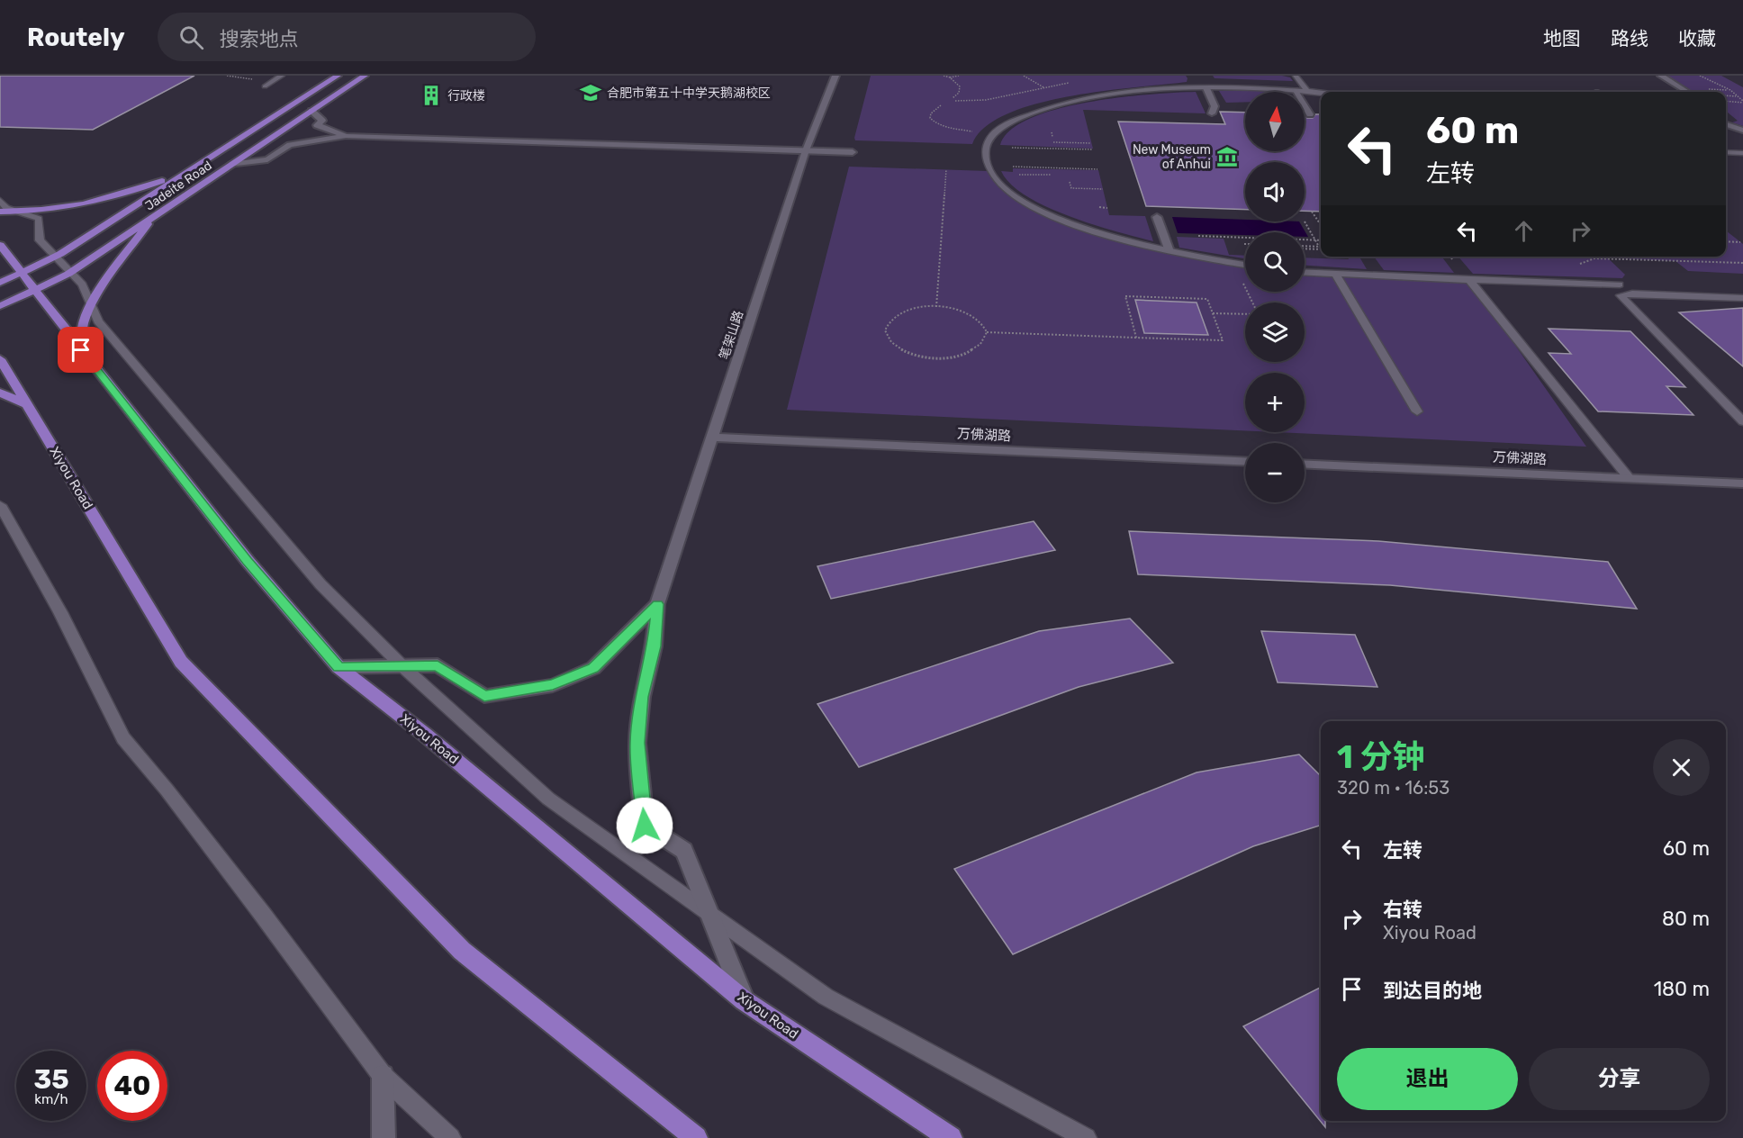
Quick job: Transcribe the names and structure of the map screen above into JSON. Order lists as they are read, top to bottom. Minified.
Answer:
{"streets":{"main road":["Jadeite Road","Xiyou Road"],"street":["笔架山路","万佛湖路"]},"crossings":[["Jadeite Road","Xiyou Road"],["笔架山路","万佛湖路"]],"places":{"school or university":["合肥市第五十中学天鹅湖校区"],"building":["行政楼"],"museum":["New Museum of Anhui"]},"north":"top","page":{"header":"Routely","search":"搜索地点","nav":["地图","路线","收藏"],"map_buttons":["+","−"],"turn":["60 m","左转"],"heading":["1 分钟","320 m · 16:53"],"list":[{"name":"左转","value":"60 m"},{"name":"右转","note":"Xiyou Road","value":"80 m"},{"name":"到达目的地","value":"180 m"}],"buttons":["退出","分享"],"speed":"35 km/h","limit":"40"}}
